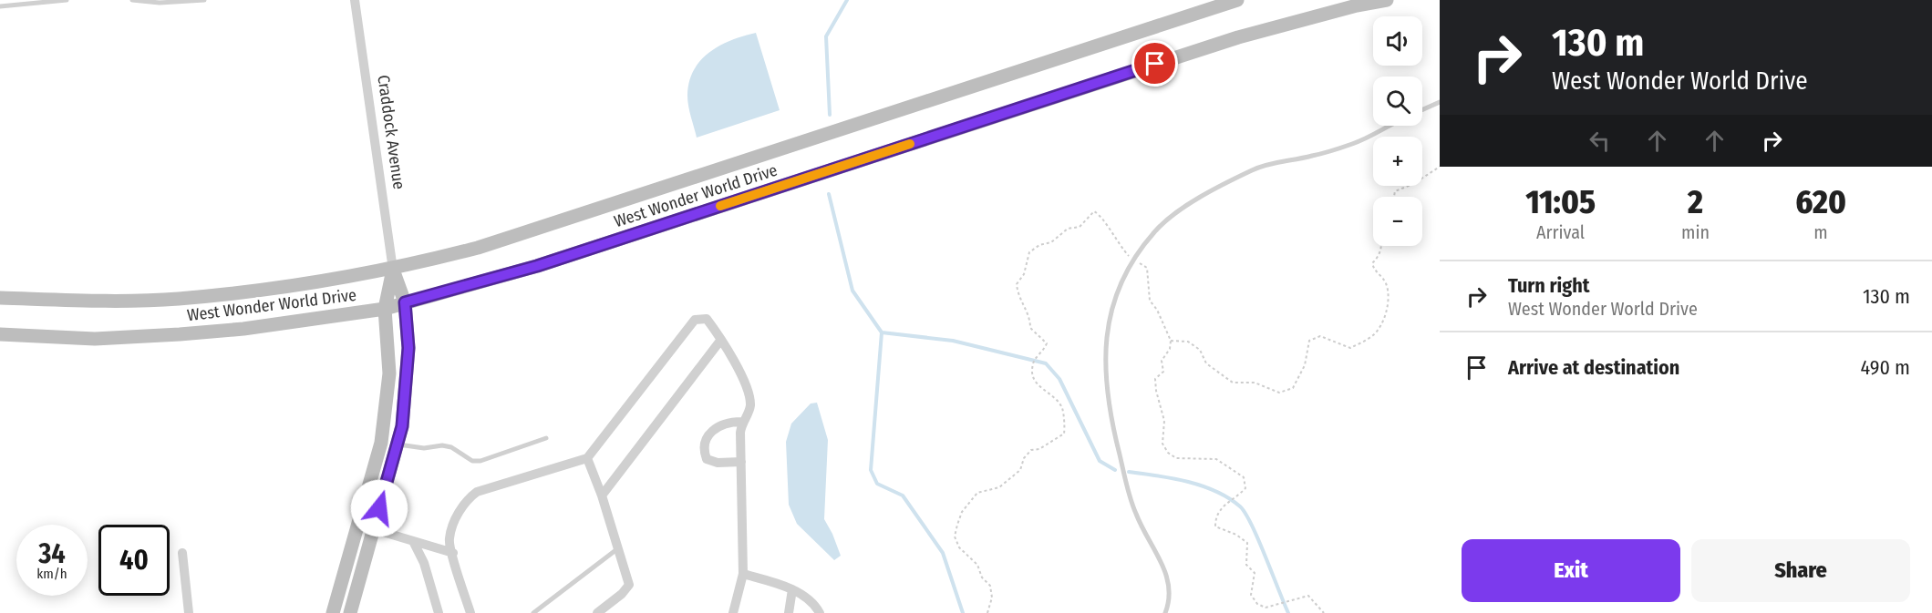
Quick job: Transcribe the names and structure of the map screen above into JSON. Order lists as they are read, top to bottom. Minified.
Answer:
{"streets":{"main road":["Craddock Avenue","West Wonder World Drive"]},"crossings":[["Craddock Avenue","West Wonder World Drive"]],"page":{"turn":["130 m","West Wonder World Drive"],"map_buttons":["+","−"],"eta":["11:05","Arrival","2","min","620","m"],"list":[{"name":"Turn right","note":"West Wonder World Drive","value":"130 m"},{"name":"Arrive at destination","value":"490 m"}],"speed":"34 km/h","limit":"40","buttons":["Exit","Share"]}}
